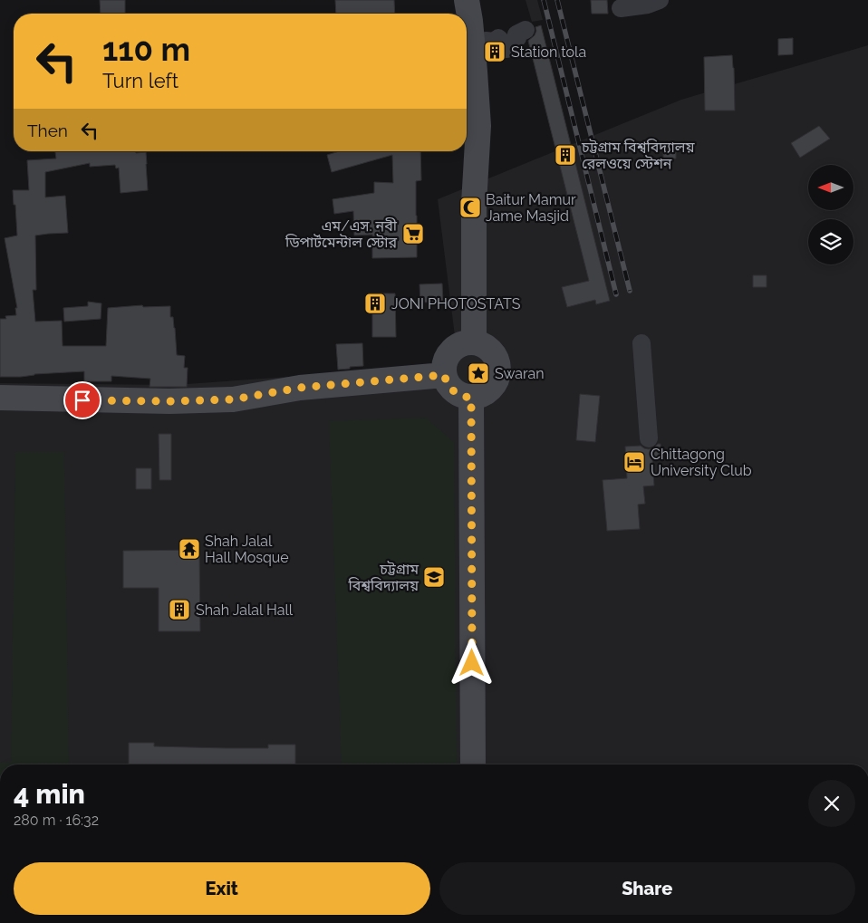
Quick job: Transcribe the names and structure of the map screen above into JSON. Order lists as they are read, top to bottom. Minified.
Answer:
{"places":{"building":["Station tola","চট্টগ্রাম বিশ্ববিদ্যালয় রেলওয়ে স্টেশন","JONI PHOTOSTATS","Shah Jalal Hall"],"mosque":["Baitur Mamur Jame Masjid"],"supermarket":["এম/এস. নবী ডিপার্টমেন্টাল স্টোর"],"place":["Swaran"],"hotel":["Chittagong University Club"],"temple":["Shah Jalal Hall Mosque"],"school or university":["চট্টগ্রাম বিশ্ববিদ্যালয়"]},"north":"left","page":{"turn":["110 m","Turn left"],"then":"Then","heading":["4 min","280 m · 16:32"],"buttons":["Exit","Share"]}}
